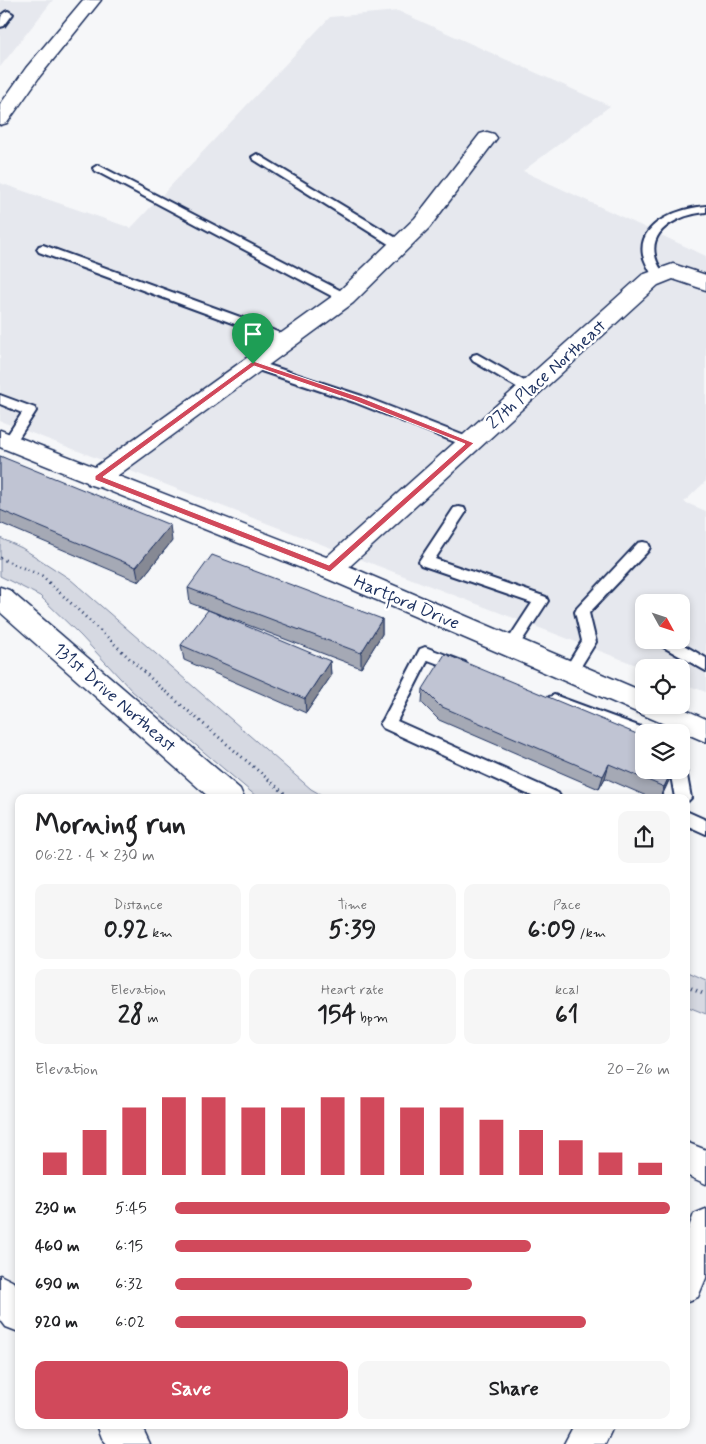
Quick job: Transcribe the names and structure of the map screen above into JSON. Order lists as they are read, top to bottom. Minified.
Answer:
{"streets":{"street":["27th Place Northeast","Hartford Drive","131st Drive Northeast"]},"crossings":[["27th Place Northeast","Hartford Drive"]],"north":"bottom right","page":{"heading":["Morning run","06:22 · 4 × 230 m"],"stats":[["Distance","0.92 km"],["Time","5:39"],["Pace","6:09 /km"],["Elevation","28 m"],["Heart rate","154 bpm"],["kcal","61"]],"chart":["Elevation","20–26 m"],"list":[{"name":"230 m","note":"5:45"},{"name":"460 m","note":"6:15"},{"name":"690 m","note":"6:32"},{"name":"920 m","note":"6:02"}],"buttons":["Save","Share"]}}
